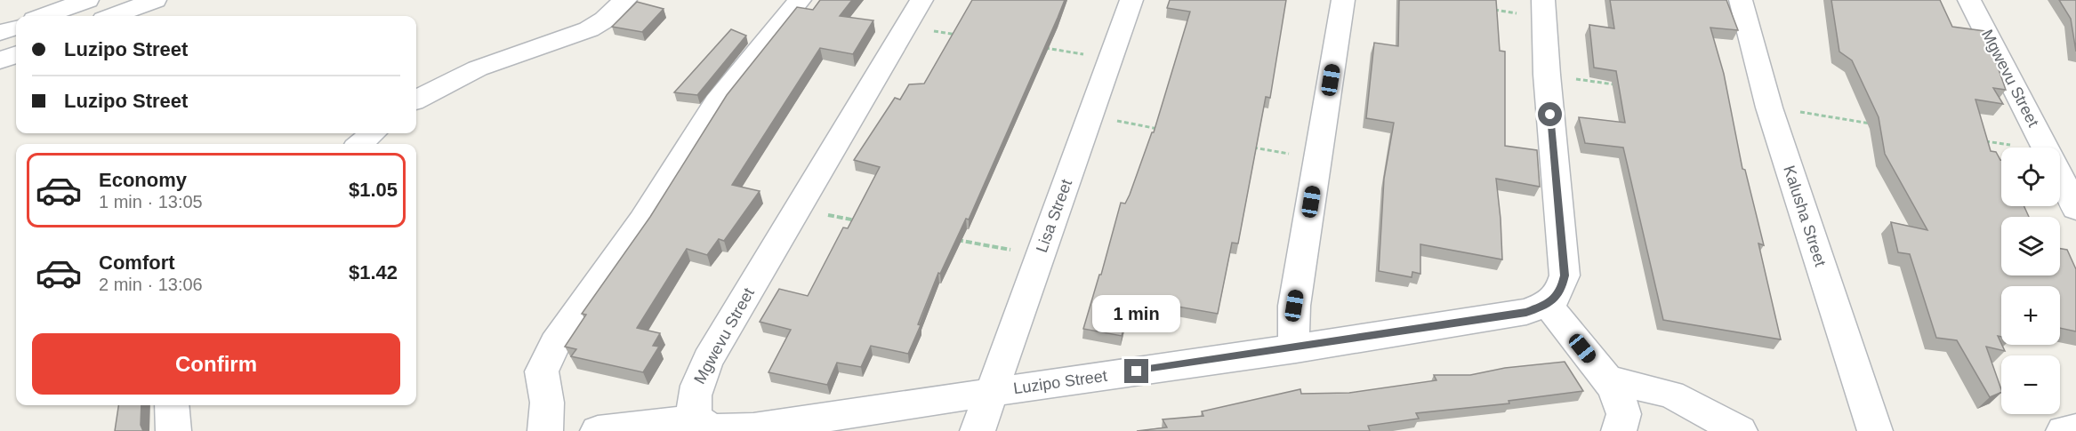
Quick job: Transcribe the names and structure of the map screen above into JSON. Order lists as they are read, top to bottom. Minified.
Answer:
{"streets":{"street":["Mgwevu Street","Lisa Street","Kalusha Street","Luzipo Street"]},"crossings":[["Lisa Street","Luzipo Street"]],"page":{"banner":["Luzipo Street","Luzipo Street"],"map_buttons":["+","−"],"list":[{"name":"Economy","note":"1 min · 13:05","value":"$1.05"},{"name":"Comfort","note":"2 min · 13:06","value":"$1.42"}],"bubble":"1 min","buttons":"Confirm"}}
